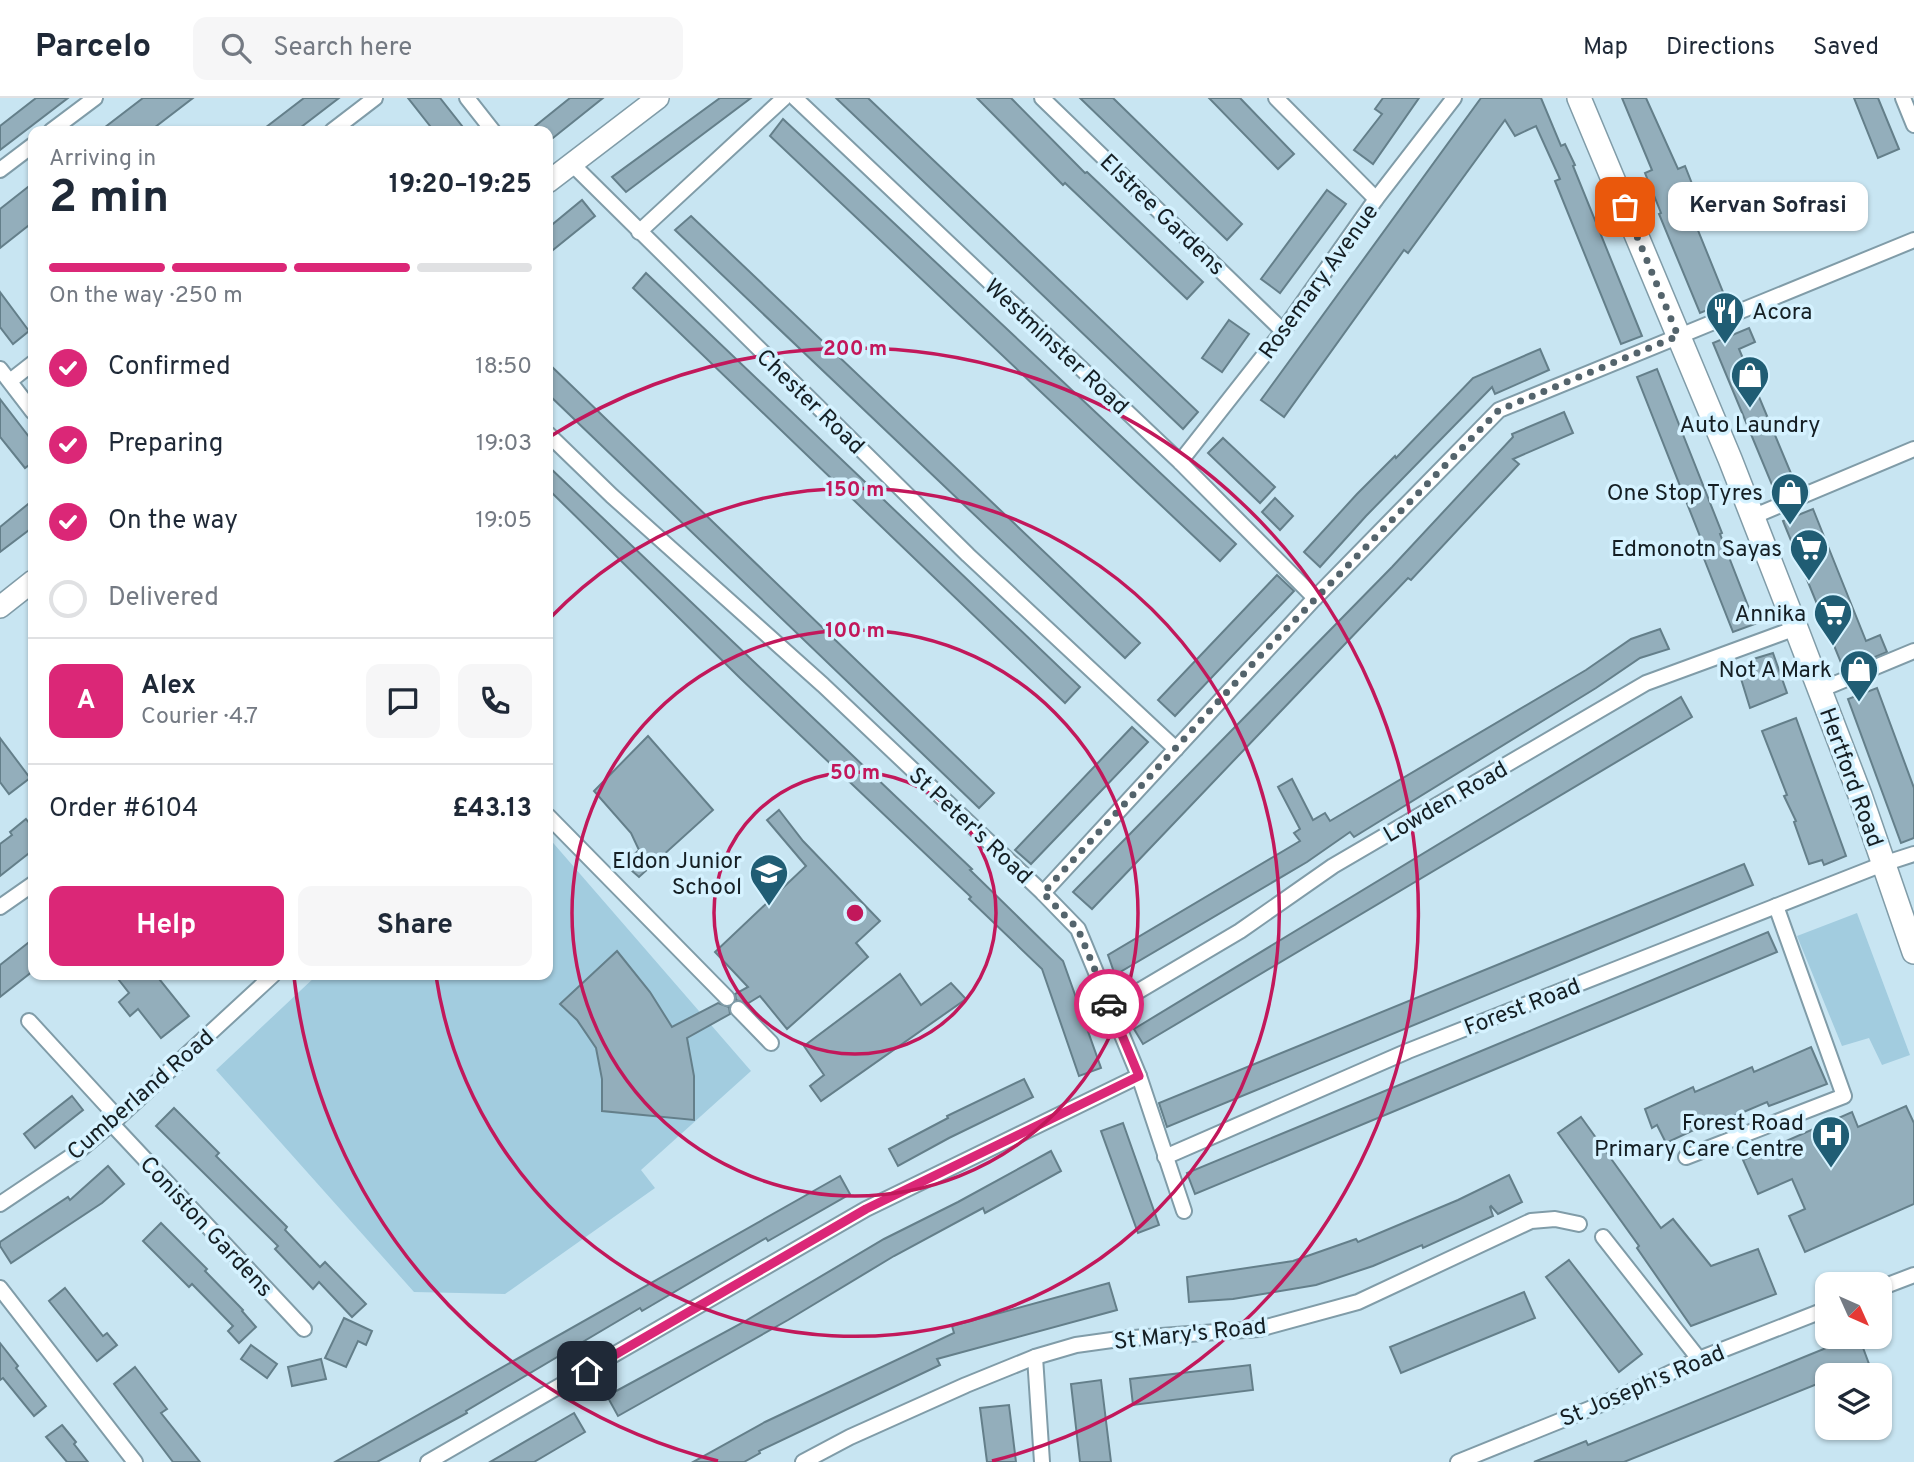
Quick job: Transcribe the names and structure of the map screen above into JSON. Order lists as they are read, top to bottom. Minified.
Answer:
{"streets":{"main road":["Hertford Road"],"street":["Elstree Gardens","Rosemary Avenue","Westminster Road","Chester Road","Lowden Road","St Peter's Road","Forest Road","Cumberland Road","Coniston Gardens","St Mary's Road","St Joseph's Road"]},"crossings":[["Elstree Gardens","Rosemary Avenue"],["Rosemary Avenue","Westminster Road"],["Hertford Road","Lowden Road"],["Hertford Road","Forest Road"],["Lowden Road","St Peter's Road"],["St Peter's Road","Forest Road"],["Cumberland Road","Coniston Gardens"]],"places":{"other":["Kervan Sofrasi"],"restaurant":["Acora"],"shop":["Auto Laundry","One Stop Tyres","Not A Mark"],"supermarket":["Edmonotn Sayas","Annika"],"school or university":["Eldon Junior School"],"hospital":["Forest Road Primary Care Centre"]},"north":"bottom right","page":{"header":"Parcelo","search":"Search here","nav":["Map","Directions","Saved"],"heading":["2 min","Arriving in","19:20–19:25"],"panel":["Alex","Courier · 4.7","Order #6104","£43.13"],"bubble":"Kervan Sofrasi","bar":"On the way · 250 m","list":[["Confirmed","18:50"],["Preparing","19:03"],["On the way","19:05"],"Delivered"],"round":"A","buttons":["Help","Share"]},"rings":["200 m","150 m","100 m","50 m"]}
